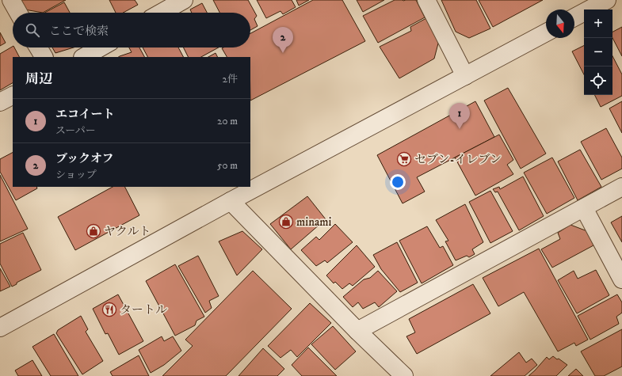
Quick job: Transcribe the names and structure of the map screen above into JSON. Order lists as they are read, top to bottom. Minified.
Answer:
{"places":{"supermarket":["セブン-イレブン"],"shop":["minami","ヤクルト"],"restaurant":["タートル"]},"north":"bottom","page":{"map_buttons":["+","−"],"search":"ここで検索","pins":["2","1"],"heading":["周辺","2件"],"list":[{"mark":"1","name":"エコイート","note":"スーパー","value":"20 m"},{"mark":"2","name":"ブックオフ","note":"ショップ","value":"50 m"}]}}
